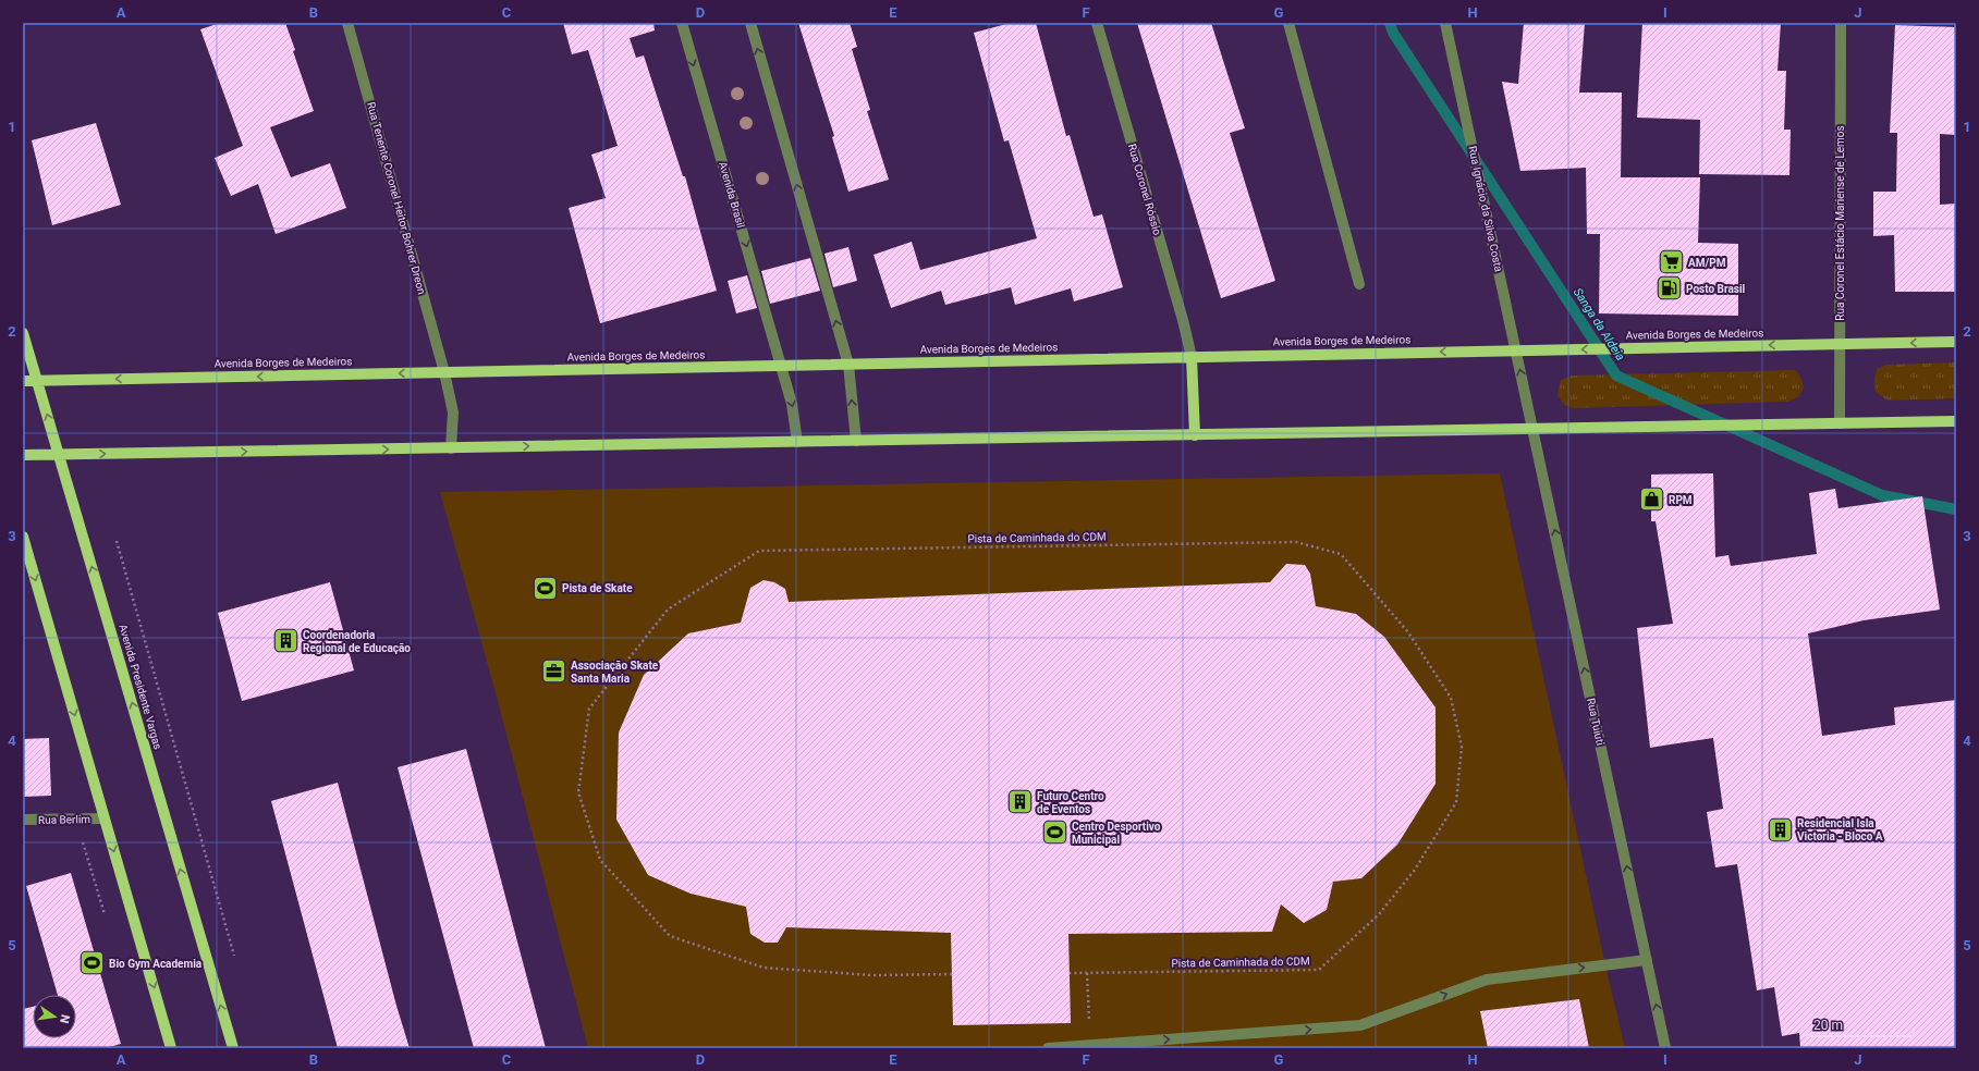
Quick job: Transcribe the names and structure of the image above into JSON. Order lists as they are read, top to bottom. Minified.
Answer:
{"streets":{"main road":["Avenida Borges de Medeiros","Avenida Presidente Vargas"],"street":["Rua Coronel Róssio","Avenida Brasil","Rua Tenente Coronel Heitor Bohrer Dreon","Rua Ignácio da Silva Costa","Rua Coronel Estácio Mariense de Lemos","Rua Tuiuti","Rua Berlim"],"path":["Pista de Caminhada do CDM"]},"crossings":[["Rua Coronel Róssio","Avenida Borges de Medeiros"],["Avenida Brasil","Avenida Borges de Medeiros"],["Rua Tenente Coronel Heitor Bohrer Dreon","Avenida Borges de Medeiros"],["Rua Ignácio da Silva Costa","Avenida Borges de Medeiros"],["Rua Ignácio da Silva Costa","Rua Tuiuti"],["Rua Coronel Estácio Mariense de Lemos","Avenida Borges de Medeiros"],["Avenida Borges de Medeiros","Avenida Presidente Vargas"]],"one_way":["Rua Tuiuti"],"water":["Sanga da Aldeia"],"places":{"supermarket":["AM/PM"],"fuel station":["Posto Brasil"],"shop":["RPM"],"sports":["Pista de Skate","Centro Desportivo Municipal","Bio Gym Academia"],"building":["Coordenadoria Regional de Educação","Futuro Centro de Eventos","Residencial Isla Victoria - Bloco A"],"office":["Associação Skate Santa Maria"]},"scale_bar":"20 m","north":"right","grid":{"columns":["A","B","C","D","E","F","G","H","I","J"],"rows":["1","2","3","4","5"]}}
